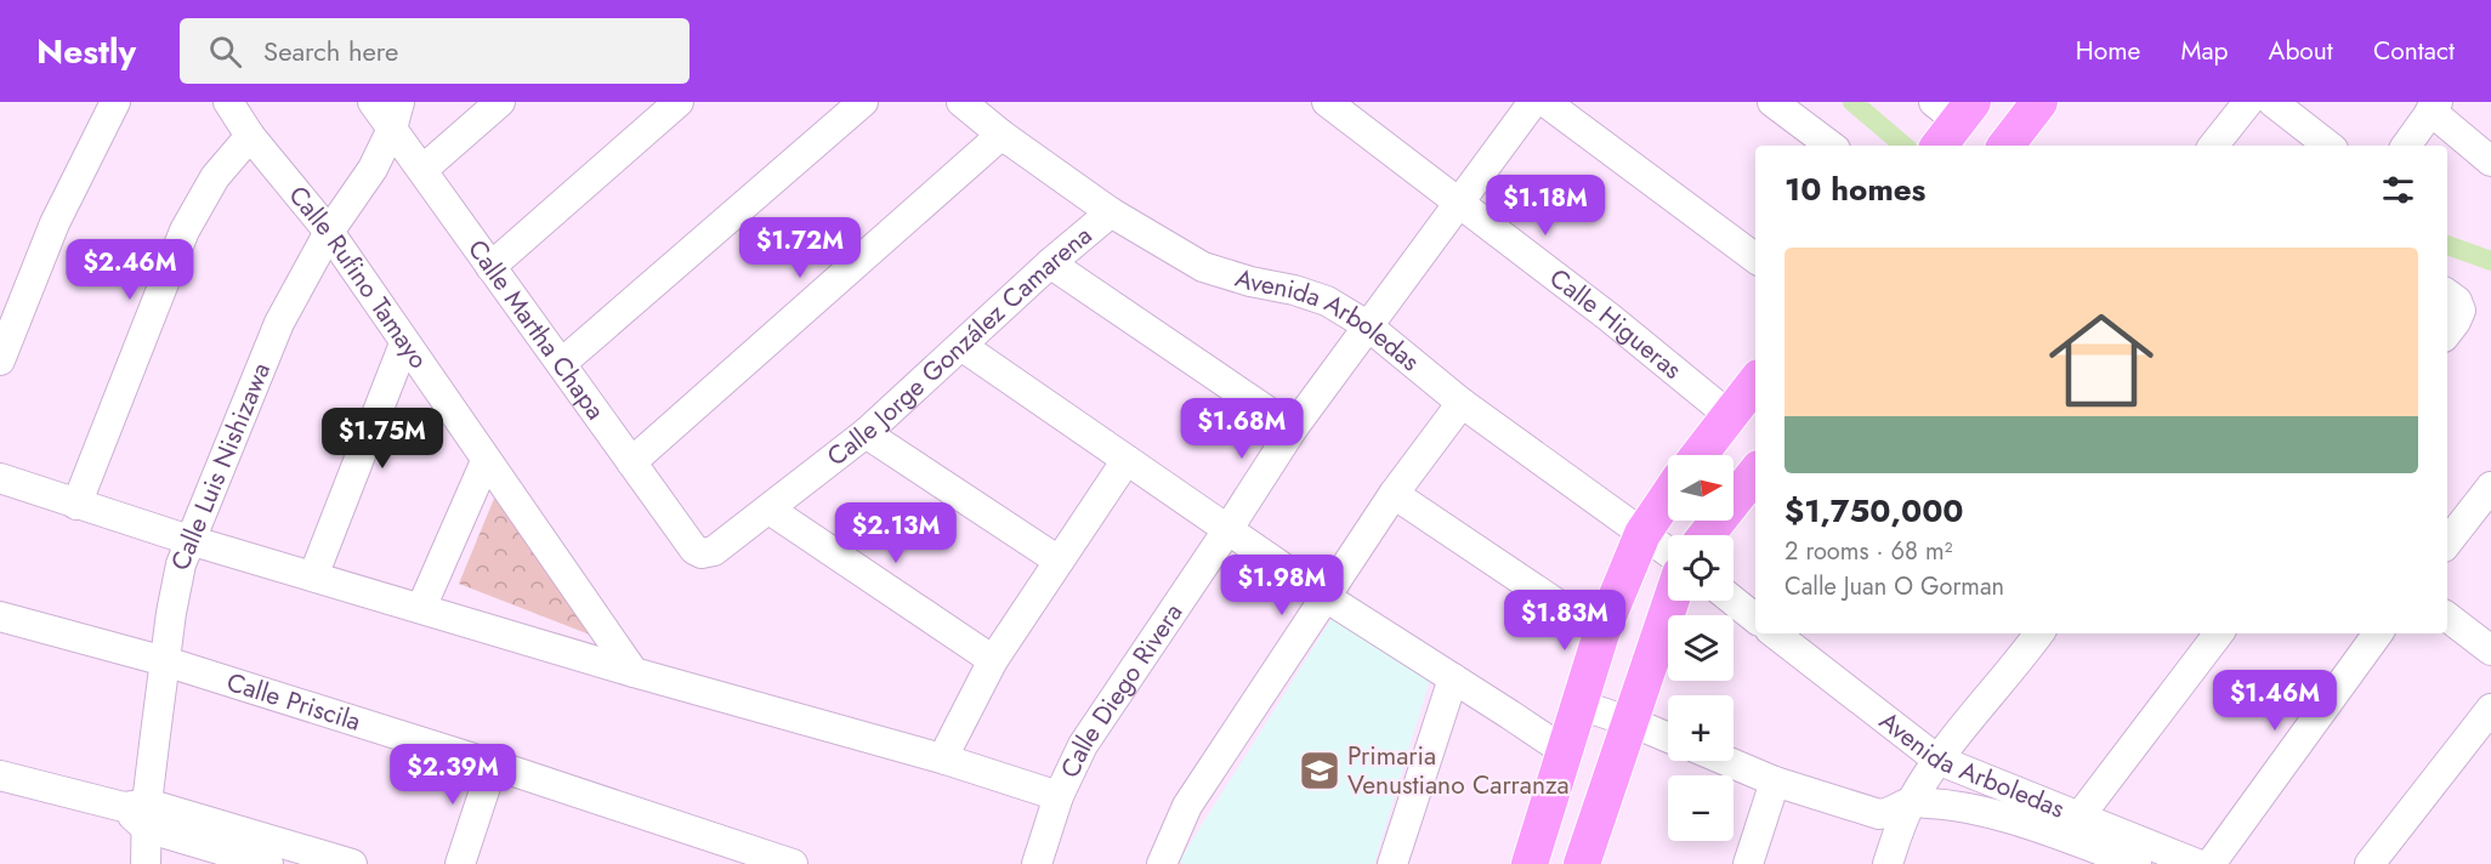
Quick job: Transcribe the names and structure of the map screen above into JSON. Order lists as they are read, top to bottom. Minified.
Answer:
{"streets":{"street":["Calle Rufino Tamayo","Avenida Arboledas","Calle Higueras","Calle Martha Chapa","Calle Jorge González Camarena","Calle Luis Nishizawa","Calle Diego Rivera","Calle Priscila"]},"crossings":[["Calle Rufino Tamayo","Calle Luis Nishizawa"],["Avenida Arboledas","Calle Jorge González Camarena"],["Avenida Arboledas","Calle Diego Rivera"],["Calle Higueras","Calle Diego Rivera"],["Calle Martha Chapa","Calle Jorge González Camarena"],["Calle Martha Chapa","Calle Luis Nishizawa"],["Calle Luis Nishizawa","Calle Priscila"]],"places":{"school or university":["Primaria Venustiano Carranza"]},"north":"right","page":{"header":"Nestly","search":"Search here","nav":["Home","Map","About","Contact"],"heading":"10 homes","price":["$1.18M","$1.72M","$2.46M","$1.68M","$1.75M","$2.13M","$1.98M","$1.83M","$1.46M","$2.39M"],"list":[{"name":"$1,750,000","note":"2 rooms · 68 m² · Calle Juan O Gorman"}],"map_buttons":["+","−"]}}
